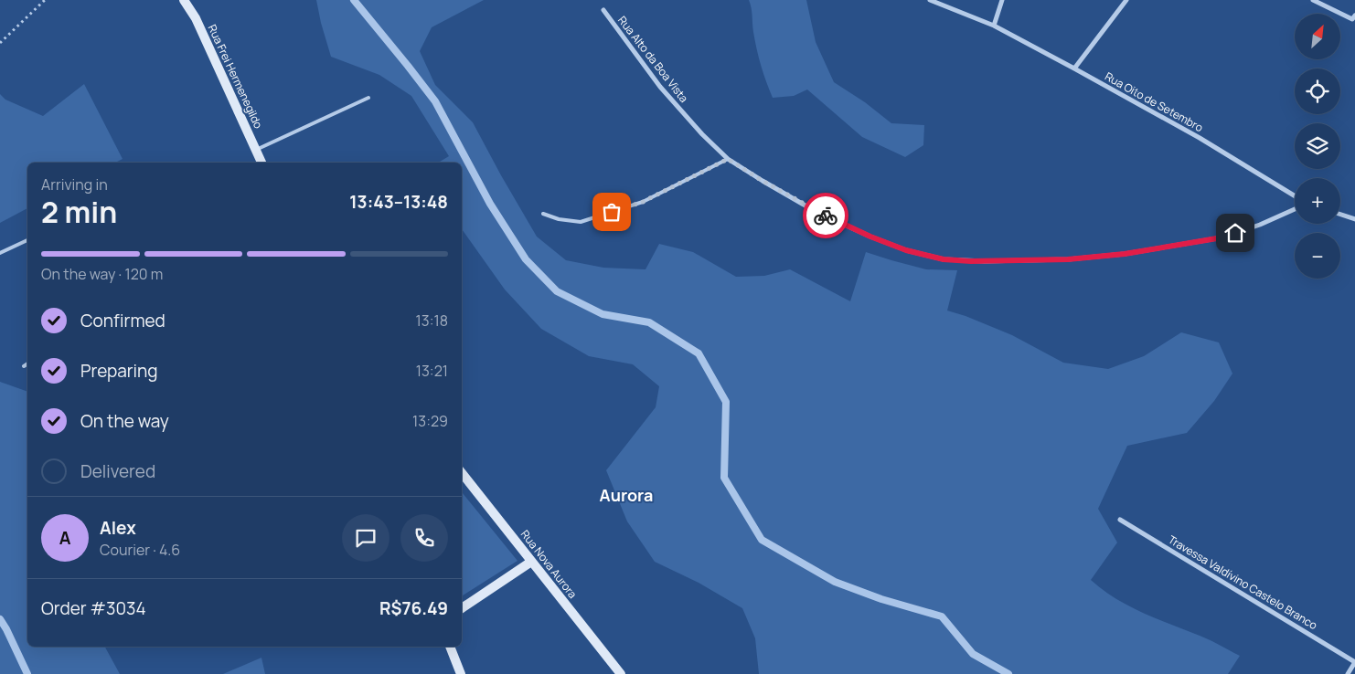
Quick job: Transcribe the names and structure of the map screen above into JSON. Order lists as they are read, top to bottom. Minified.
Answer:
{"streets":{"street":["Rua Alto da Boa Vista","Rua Frei Hermenegildo","Rua Oito de Setembro","Rua Nova Aurora","Travessa Valdívino Castelo Branco"]},"districts":["Aurora"],"north":"top right","page":{"map_buttons":["+","−"],"heading":["2 min","Arriving in","13:43–13:48"],"panel":["Alex","Courier · 4.6","Order #3034","R$76.49"],"bar":"On the way · 120 m","list":[["Confirmed","13:18"],["Preparing","13:21"],["On the way","13:29"],"Delivered"],"round":"A"}}
